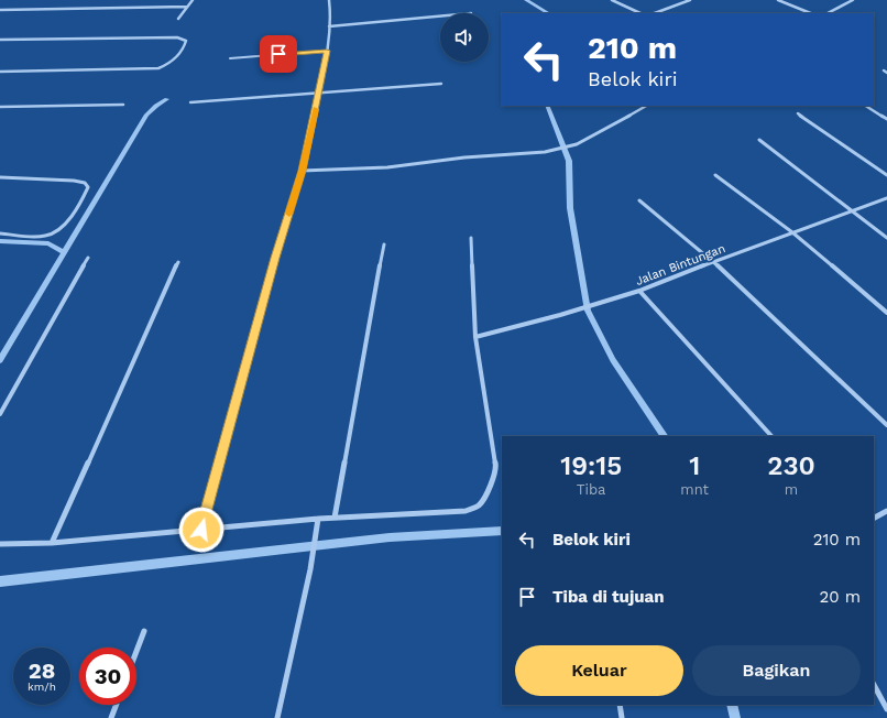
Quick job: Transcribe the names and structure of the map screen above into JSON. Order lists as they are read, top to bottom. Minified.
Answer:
{"streets":{"street":["Jalan Bintungan"]},"page":{"turn":["210 m","Belok kiri"],"eta":["19:15","Tiba","1","mnt","230","m"],"list":[{"name":"Belok kiri","value":"210 m"},{"name":"Tiba di tujuan","value":"20 m"}],"buttons":["Keluar","Bagikan"],"speed":"28 km/h","limit":"30"}}
